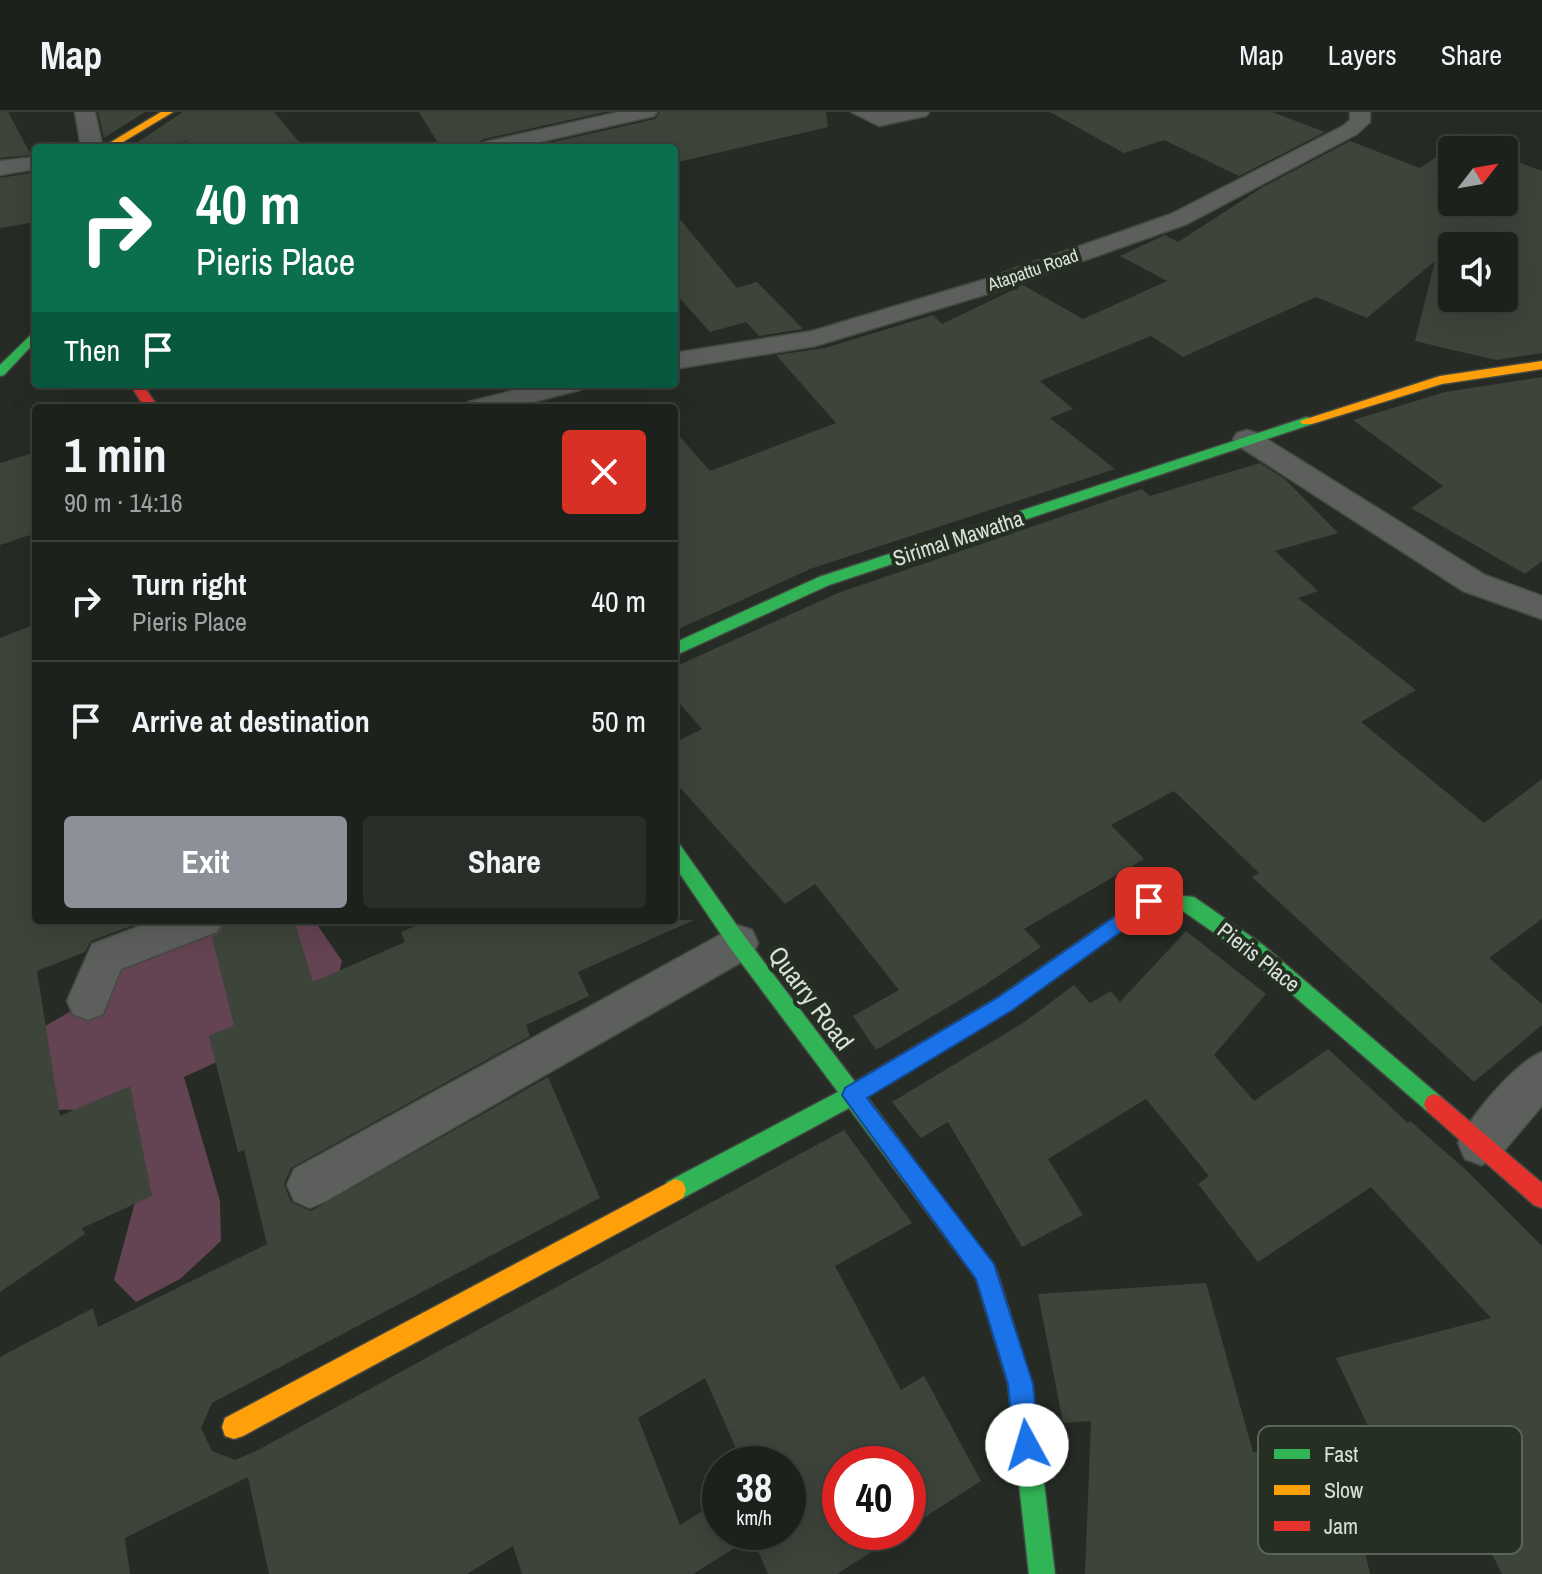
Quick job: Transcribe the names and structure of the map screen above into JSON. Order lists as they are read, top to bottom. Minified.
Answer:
{"streets":{"street":["Atapattu Road","Sirimal Mawatha","Pieris Place","Quarry Road"]},"crossings":[["Pieris Place","Quarry Road"]],"legend":["Fast","Slow","Jam"],"north":"top right","page":{"header":"Map","nav":["Map","Layers","Share"],"turn":["40 m","Pieris Place"],"then":"Then","heading":["1 min","90 m · 14:16"],"list":[{"name":"Turn right","note":"Pieris Place","value":"40 m"},{"name":"Arrive at destination","value":"50 m"}],"buttons":["Exit","Share"],"speed":"38 km/h","limit":"40"}}
